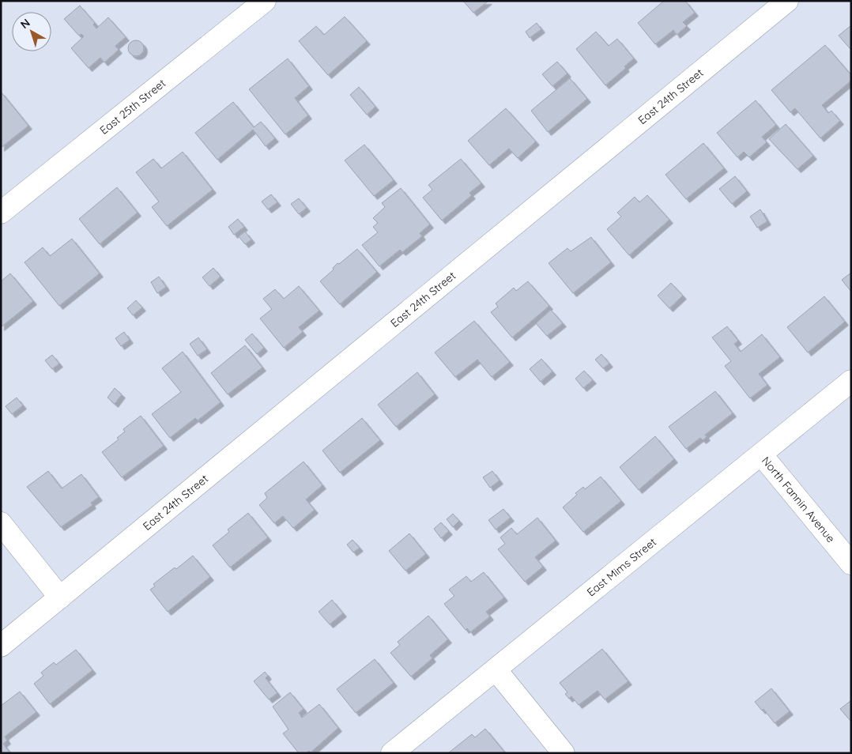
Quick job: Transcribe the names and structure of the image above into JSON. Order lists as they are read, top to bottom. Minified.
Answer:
{"streets":{"street":["East 24th Street","East 25th Street","North Fannin Avenue","East Mims Street"]},"crossings":[["North Fannin Avenue","East Mims Street"]],"north":"top left"}
